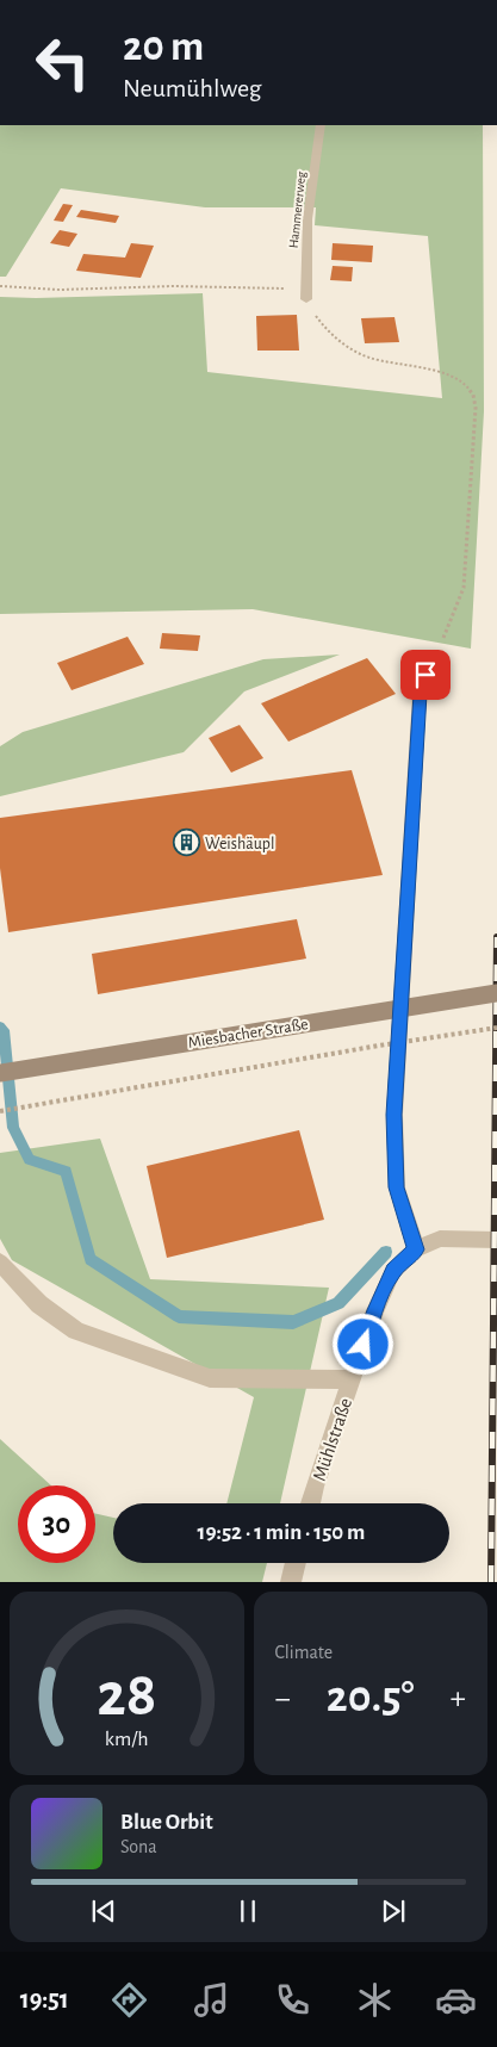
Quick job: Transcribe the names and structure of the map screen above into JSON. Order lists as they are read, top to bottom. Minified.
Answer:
{"streets":{"main road":["Miesbacher Straße"],"street":["Hammererweg","Mühlstraße"]},"places":{"building":["Weishäupl"]},"page":{"turn":["20 m","Neumühlweg"],"limit":"30","trip":"19:52 · 1 min · 150 m","tile":"Climate","heat":["−","20.5°","+"],"song":["Blue Orbit","Sona"],"tabs":"19:51","gauge":["28","km/h"]}}
